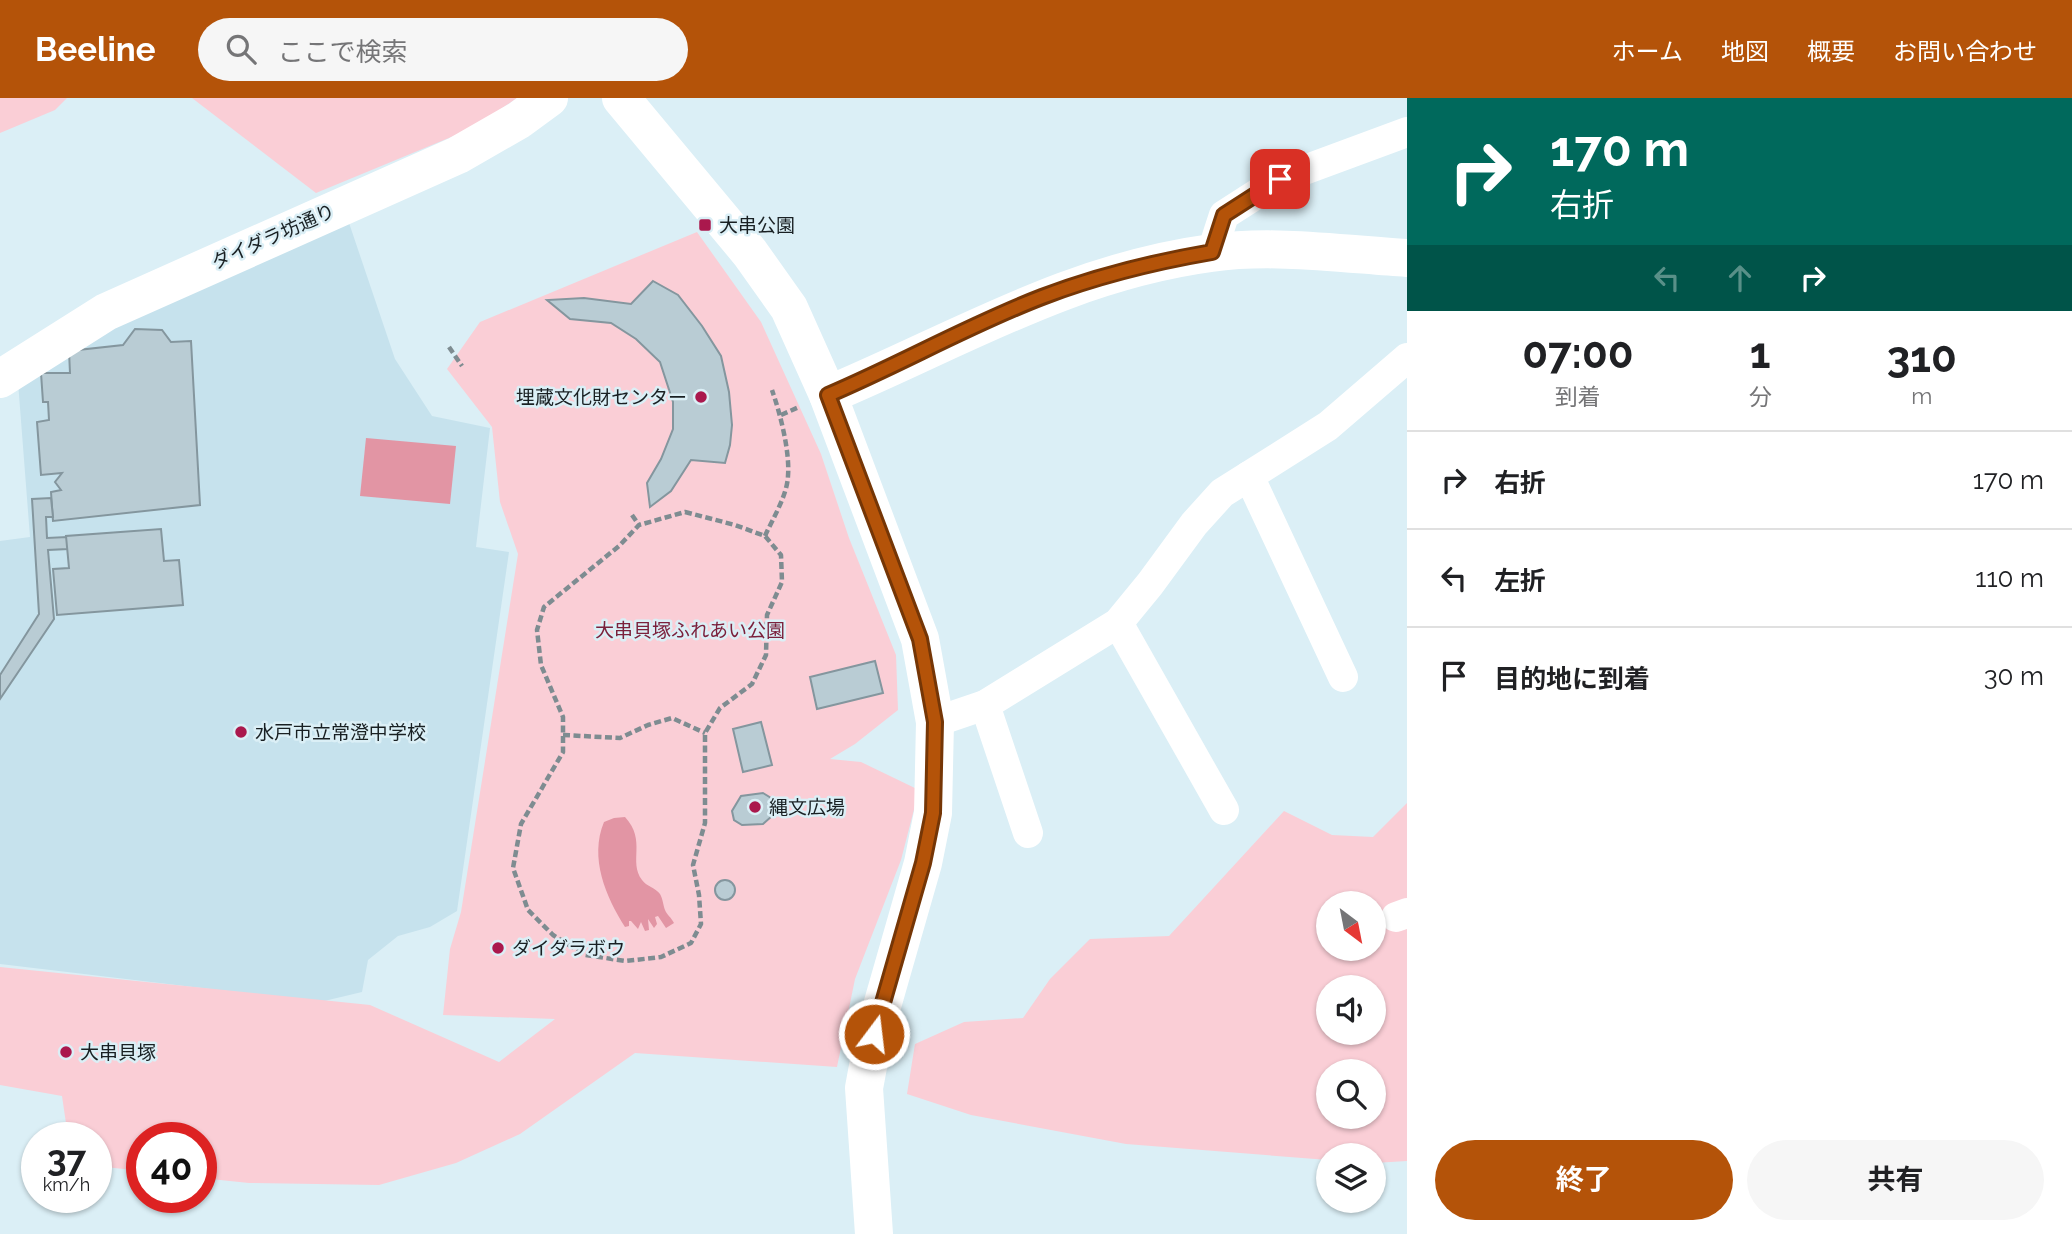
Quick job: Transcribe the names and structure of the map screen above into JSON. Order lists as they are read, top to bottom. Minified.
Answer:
{"streets":{"street":["ダイダラ坊通り"]},"parks":["大串貝塚ふれあい公園"],"places":{"transit":["大串公園"],"other":["埋蔵文化財センター","水戸市立常澄中学校","縄文広場","ダイダラボウ","大串貝塚"]},"north":"bottom right","page":{"header":"Beeline","search":"ここで検索","nav":["ホーム","地図","概要","お問い合わせ"],"turn":["170 m","右折"],"eta":["07:00","到着","1","分","310","m"],"list":[{"name":"右折","value":"170 m"},{"name":"左折","value":"110 m"},{"name":"目的地に到着","value":"30 m"}],"speed":"37 km/h","limit":"40","buttons":["終了","共有"]}}
